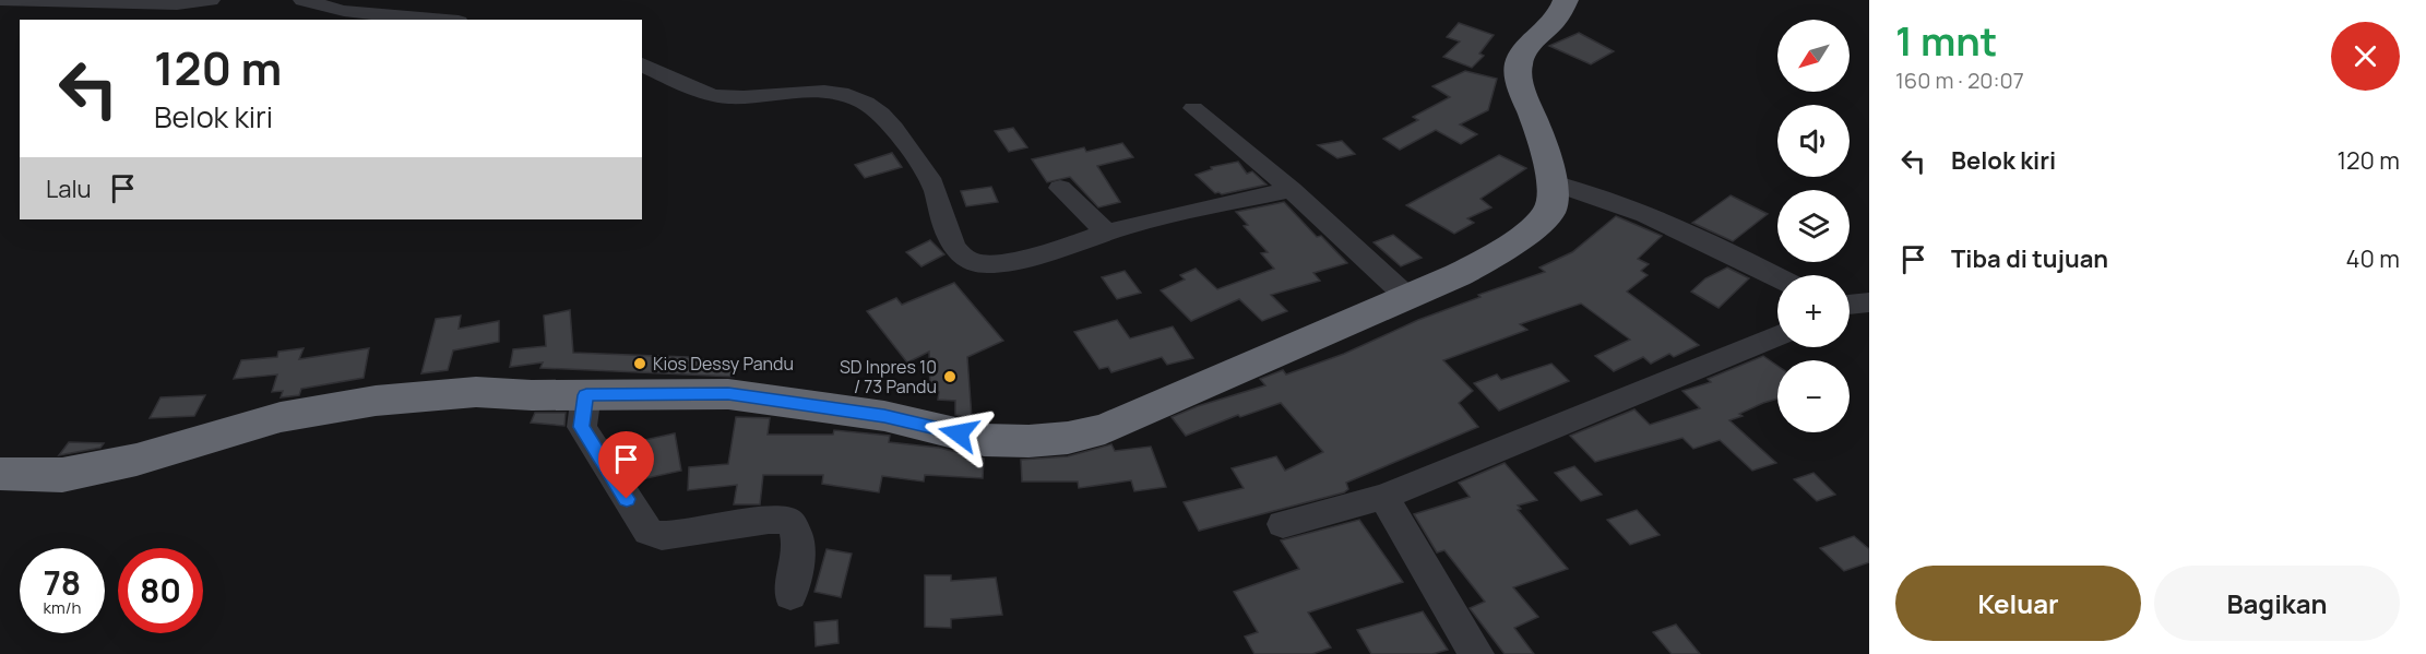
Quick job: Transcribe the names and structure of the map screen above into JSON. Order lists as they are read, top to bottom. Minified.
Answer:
{"places":["Kios Dessy Pandu","SD Inpres 10 / 73 Pandu"],"north":"bottom left","page":{"heading":["1 mnt","160 m · 20:07"],"map_buttons":["+","−"],"turn":["120 m","Belok kiri"],"list":[{"name":"Belok kiri","value":"120 m"},{"name":"Tiba di tujuan","value":"40 m"}],"then":"Lalu","speed":"78 km/h","limit":"80","buttons":["Keluar","Bagikan"]}}
